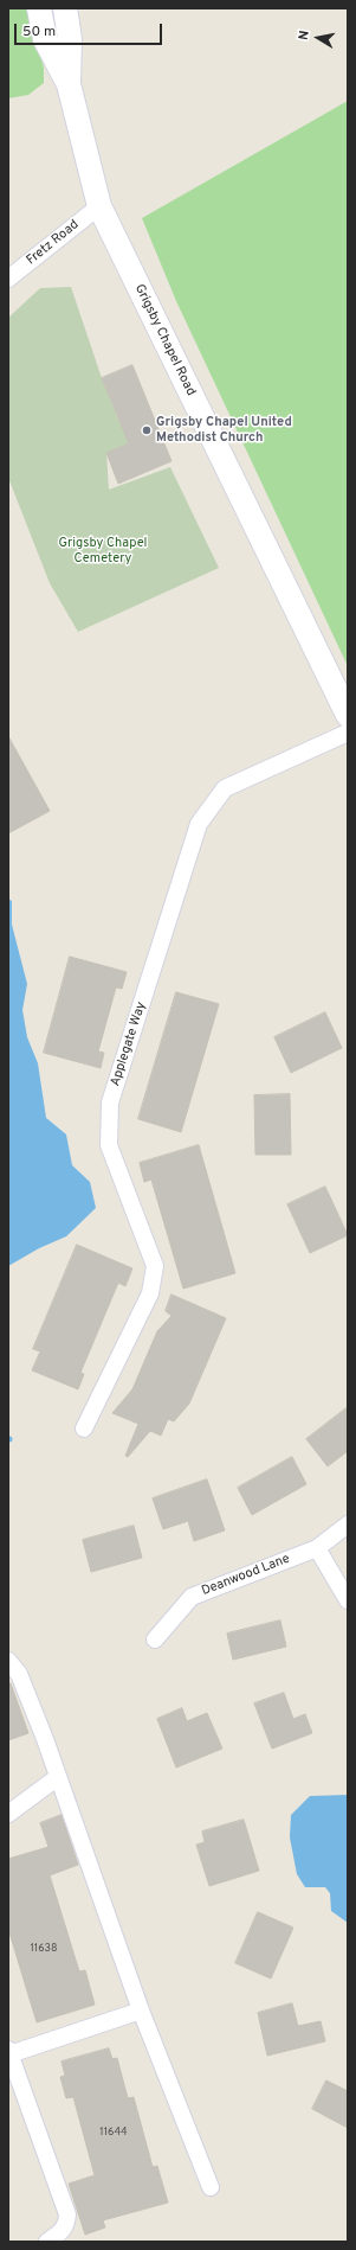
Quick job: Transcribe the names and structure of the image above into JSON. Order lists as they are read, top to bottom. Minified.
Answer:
{"streets":{"street":["Fretz Road","Grigsby Chapel Road","Applegate Way","Deanwood Lane"]},"crossings":[["Fretz Road","Grigsby Chapel Road"]],"parks":["Grigsby Chapel Cemetery"],"places":["Grigsby Chapel United Methodist Church"],"house_numbers":["11638","11644"],"scale_bar":"50 m","north":"left"}
